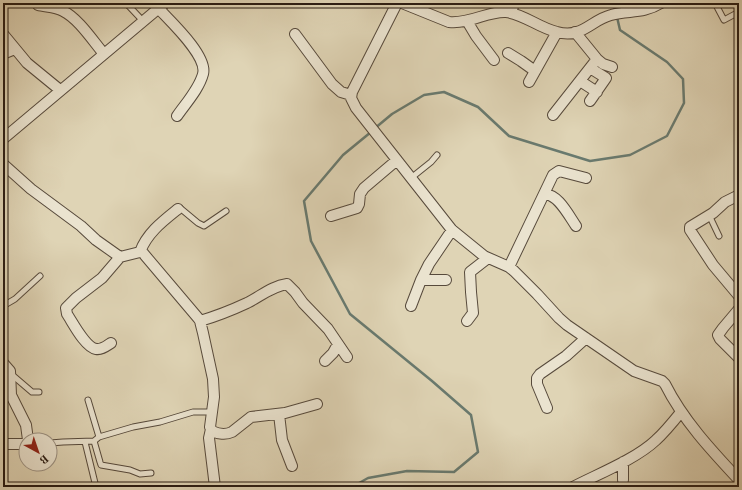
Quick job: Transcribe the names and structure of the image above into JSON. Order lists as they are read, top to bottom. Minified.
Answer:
{"north":"bottom right"}
